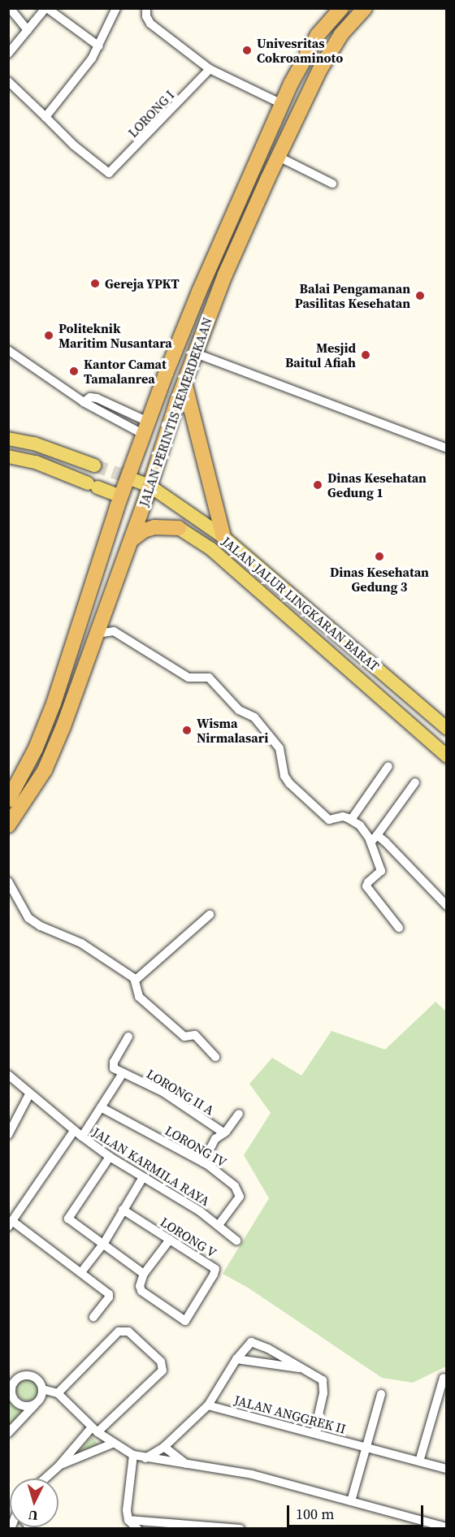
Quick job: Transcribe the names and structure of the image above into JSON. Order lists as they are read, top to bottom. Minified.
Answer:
{"streets":{"highway":["JALAN PERINTIS KEMERDEKAAN"],"main road":["JALAN JALUR LINGKARAN BARAT"],"street":["LORONG I","LORONG II A","LORONG IV","JALAN KARMILA RAYA","LORONG V","JALAN ANGGREK II"]},"crossings":[["JALAN PERINTIS KEMERDEKAAN","JALAN JALUR LINGKARAN BARAT"],["LORONG IV","JALAN KARMILA RAYA"]],"places":["Univesritas Cokroaminoto","Gereja YPKT","Balai Pengamanan Pasilitas Kesehatan","Politeknik Maritim Nusantara","Mesjid Baitul Afiah","Kantor Camat Tamalanrea","Dinas Kesehatan Gedung 1","Dinas Kesehatan Gedung 3","Wisma Nirmalasari"],"scale_bar":"100 m","north":"bottom"}
